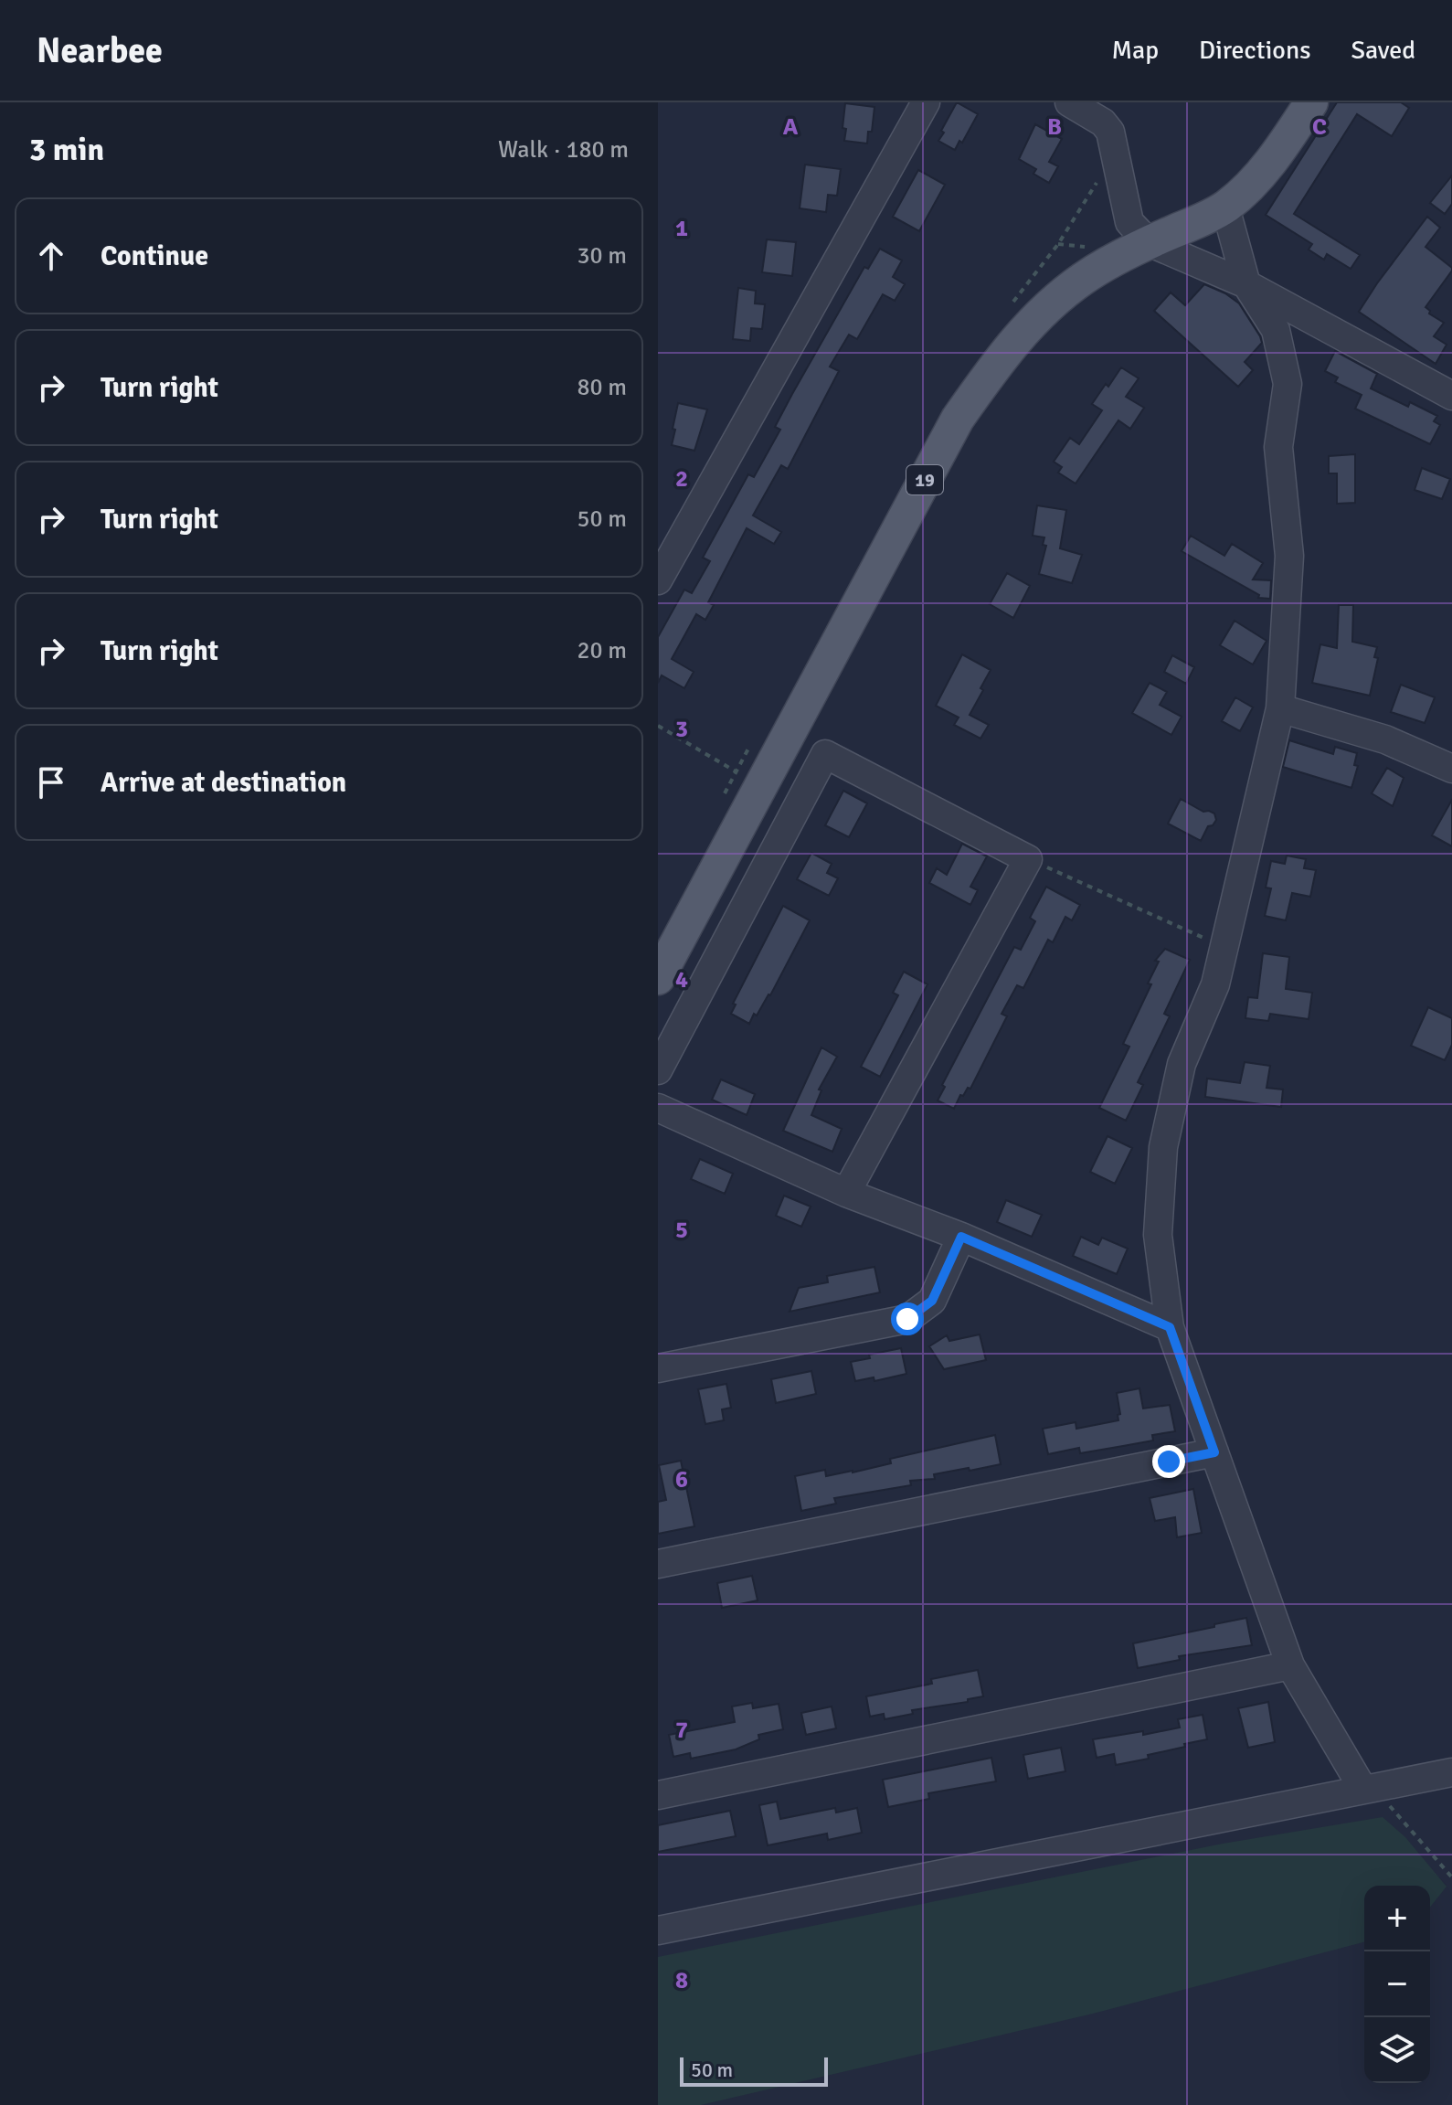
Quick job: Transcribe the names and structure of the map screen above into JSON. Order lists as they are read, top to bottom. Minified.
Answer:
{"streets":{"main road":["19"]},"scale_bar":"50 m","page":{"header":"Nearbee","nav":["Map","Directions","Saved"],"heading":["3 min","Walk · 180 m"],"list":[["Continue","30 m"],["Turn right","80 m"],["Turn right","50 m"],["Turn right","20 m"],"Arrive at destination"],"map_buttons":["+","−"],"scale":"50 m"},"grid":{"columns":["A","B","C"],"rows":["1","2","3","4","5","6","7","8"]}}
